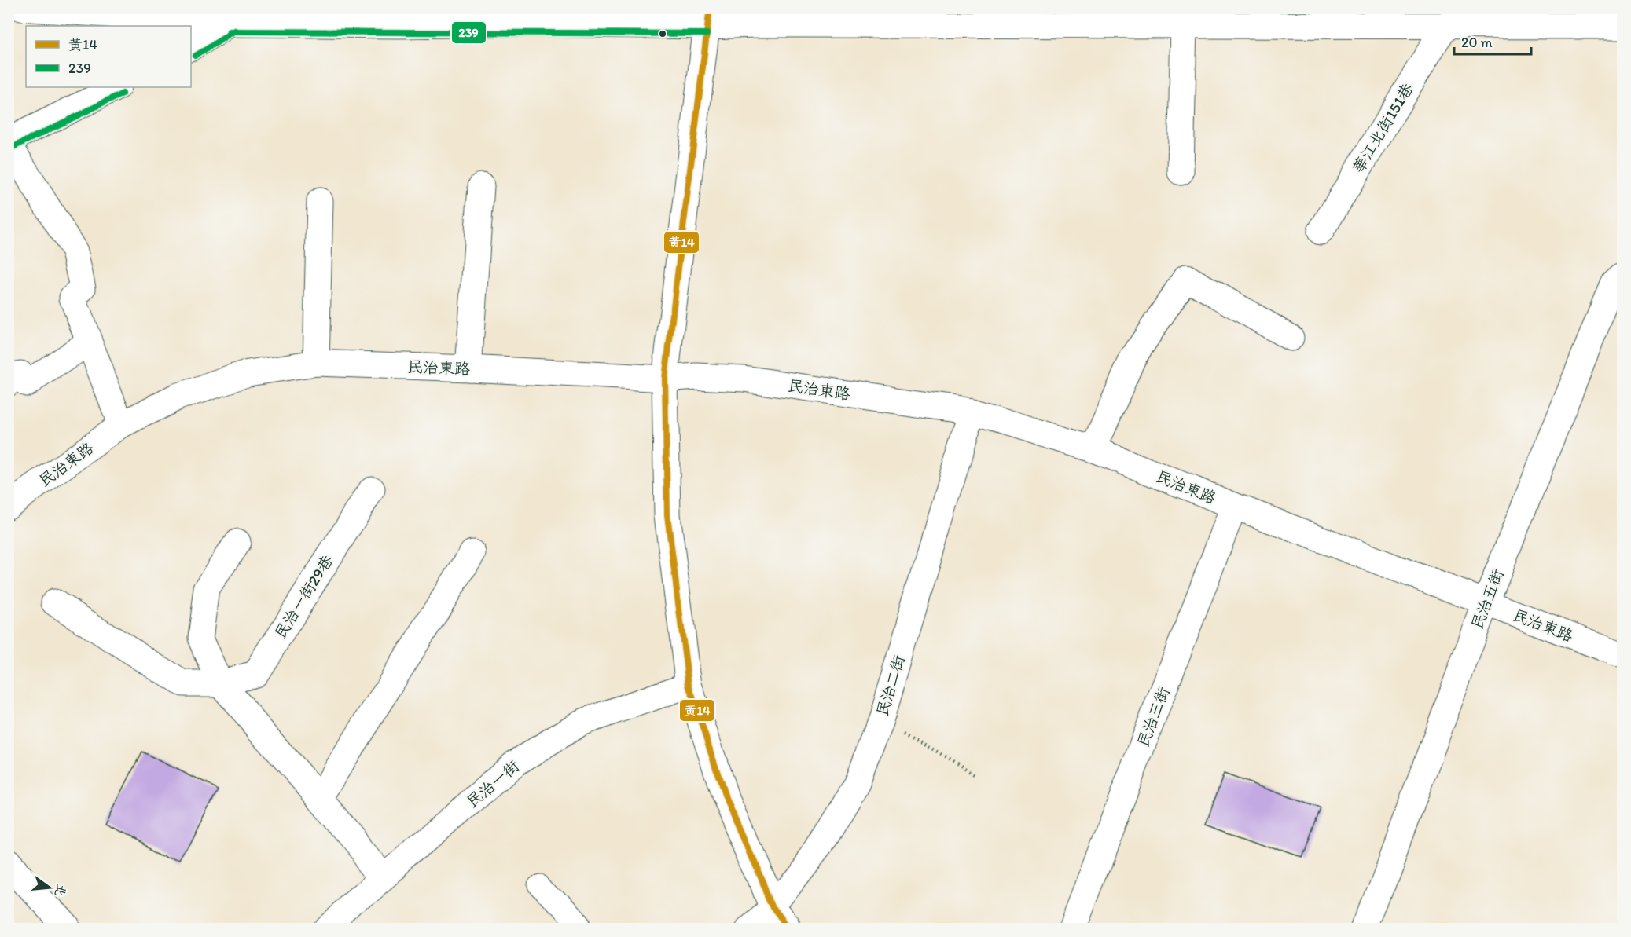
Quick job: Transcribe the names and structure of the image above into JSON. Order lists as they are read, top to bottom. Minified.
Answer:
{"streets":{"street":["華江北街151巷","民治東路","民治一街29巷","民治五街","民治二街","民治三街","民治一街"]},"crossings":[["民治東路","民治五街"],["民治東路","民治二街"],["民治東路","民治三街"]],"lines":["transit line 黃14","transit line 239"],"legend":["黃14","239"],"scale_bar":"20 m","north":"right"}
